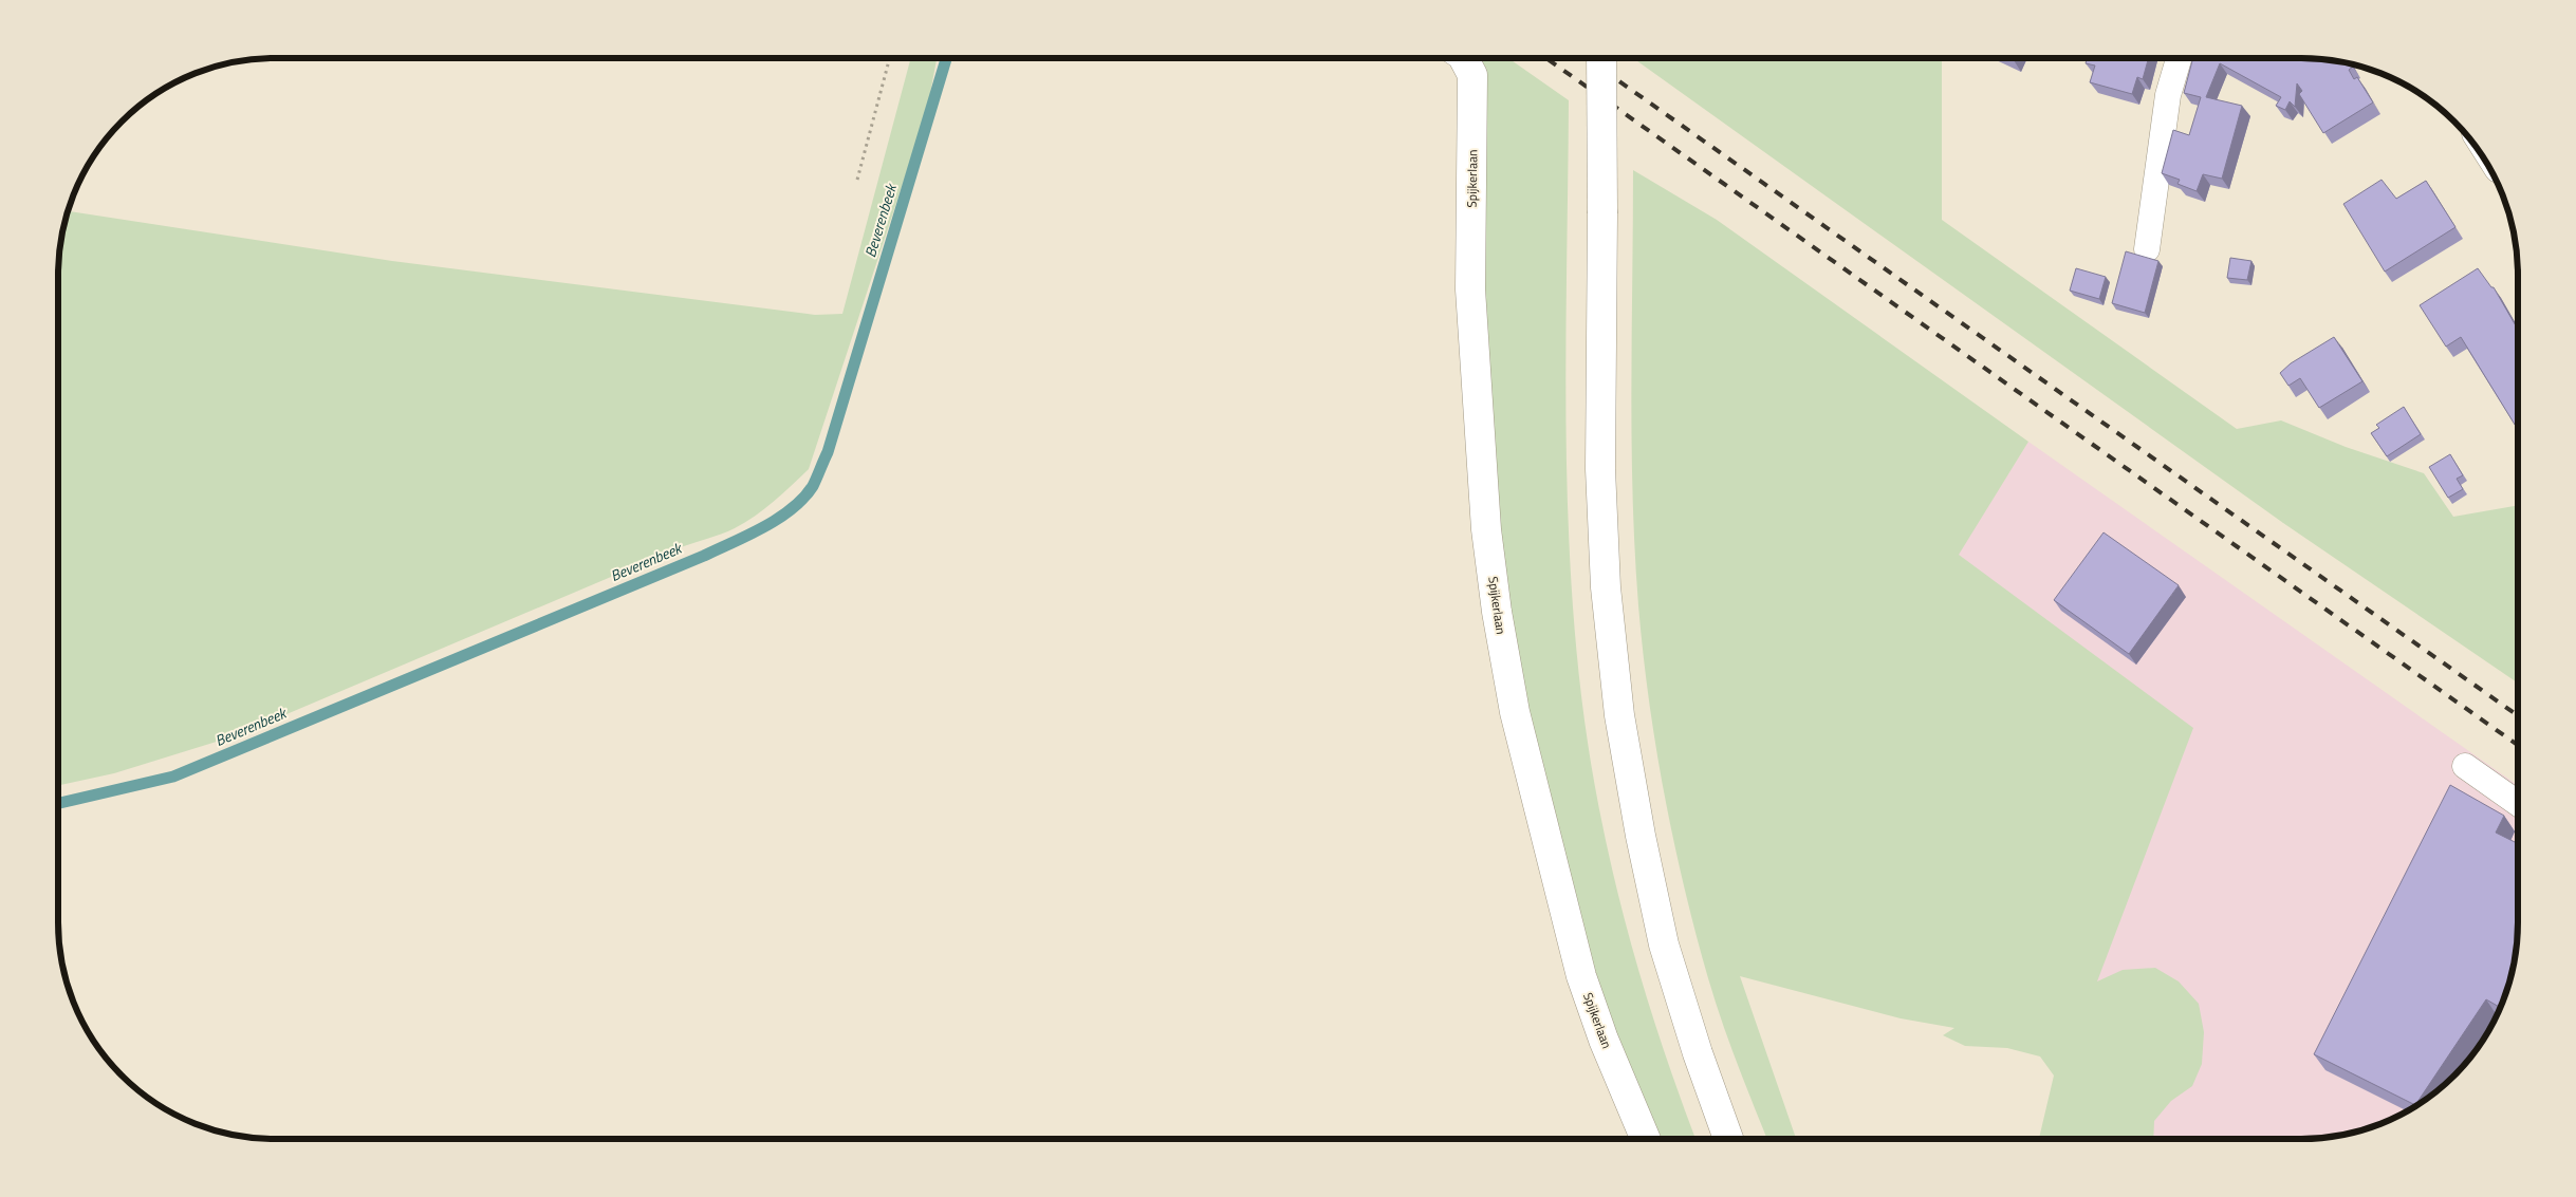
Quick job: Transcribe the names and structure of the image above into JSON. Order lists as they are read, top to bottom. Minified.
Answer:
{"streets":{"street":["Spijkerlaan"]},"water":["Beverenbeek"]}
